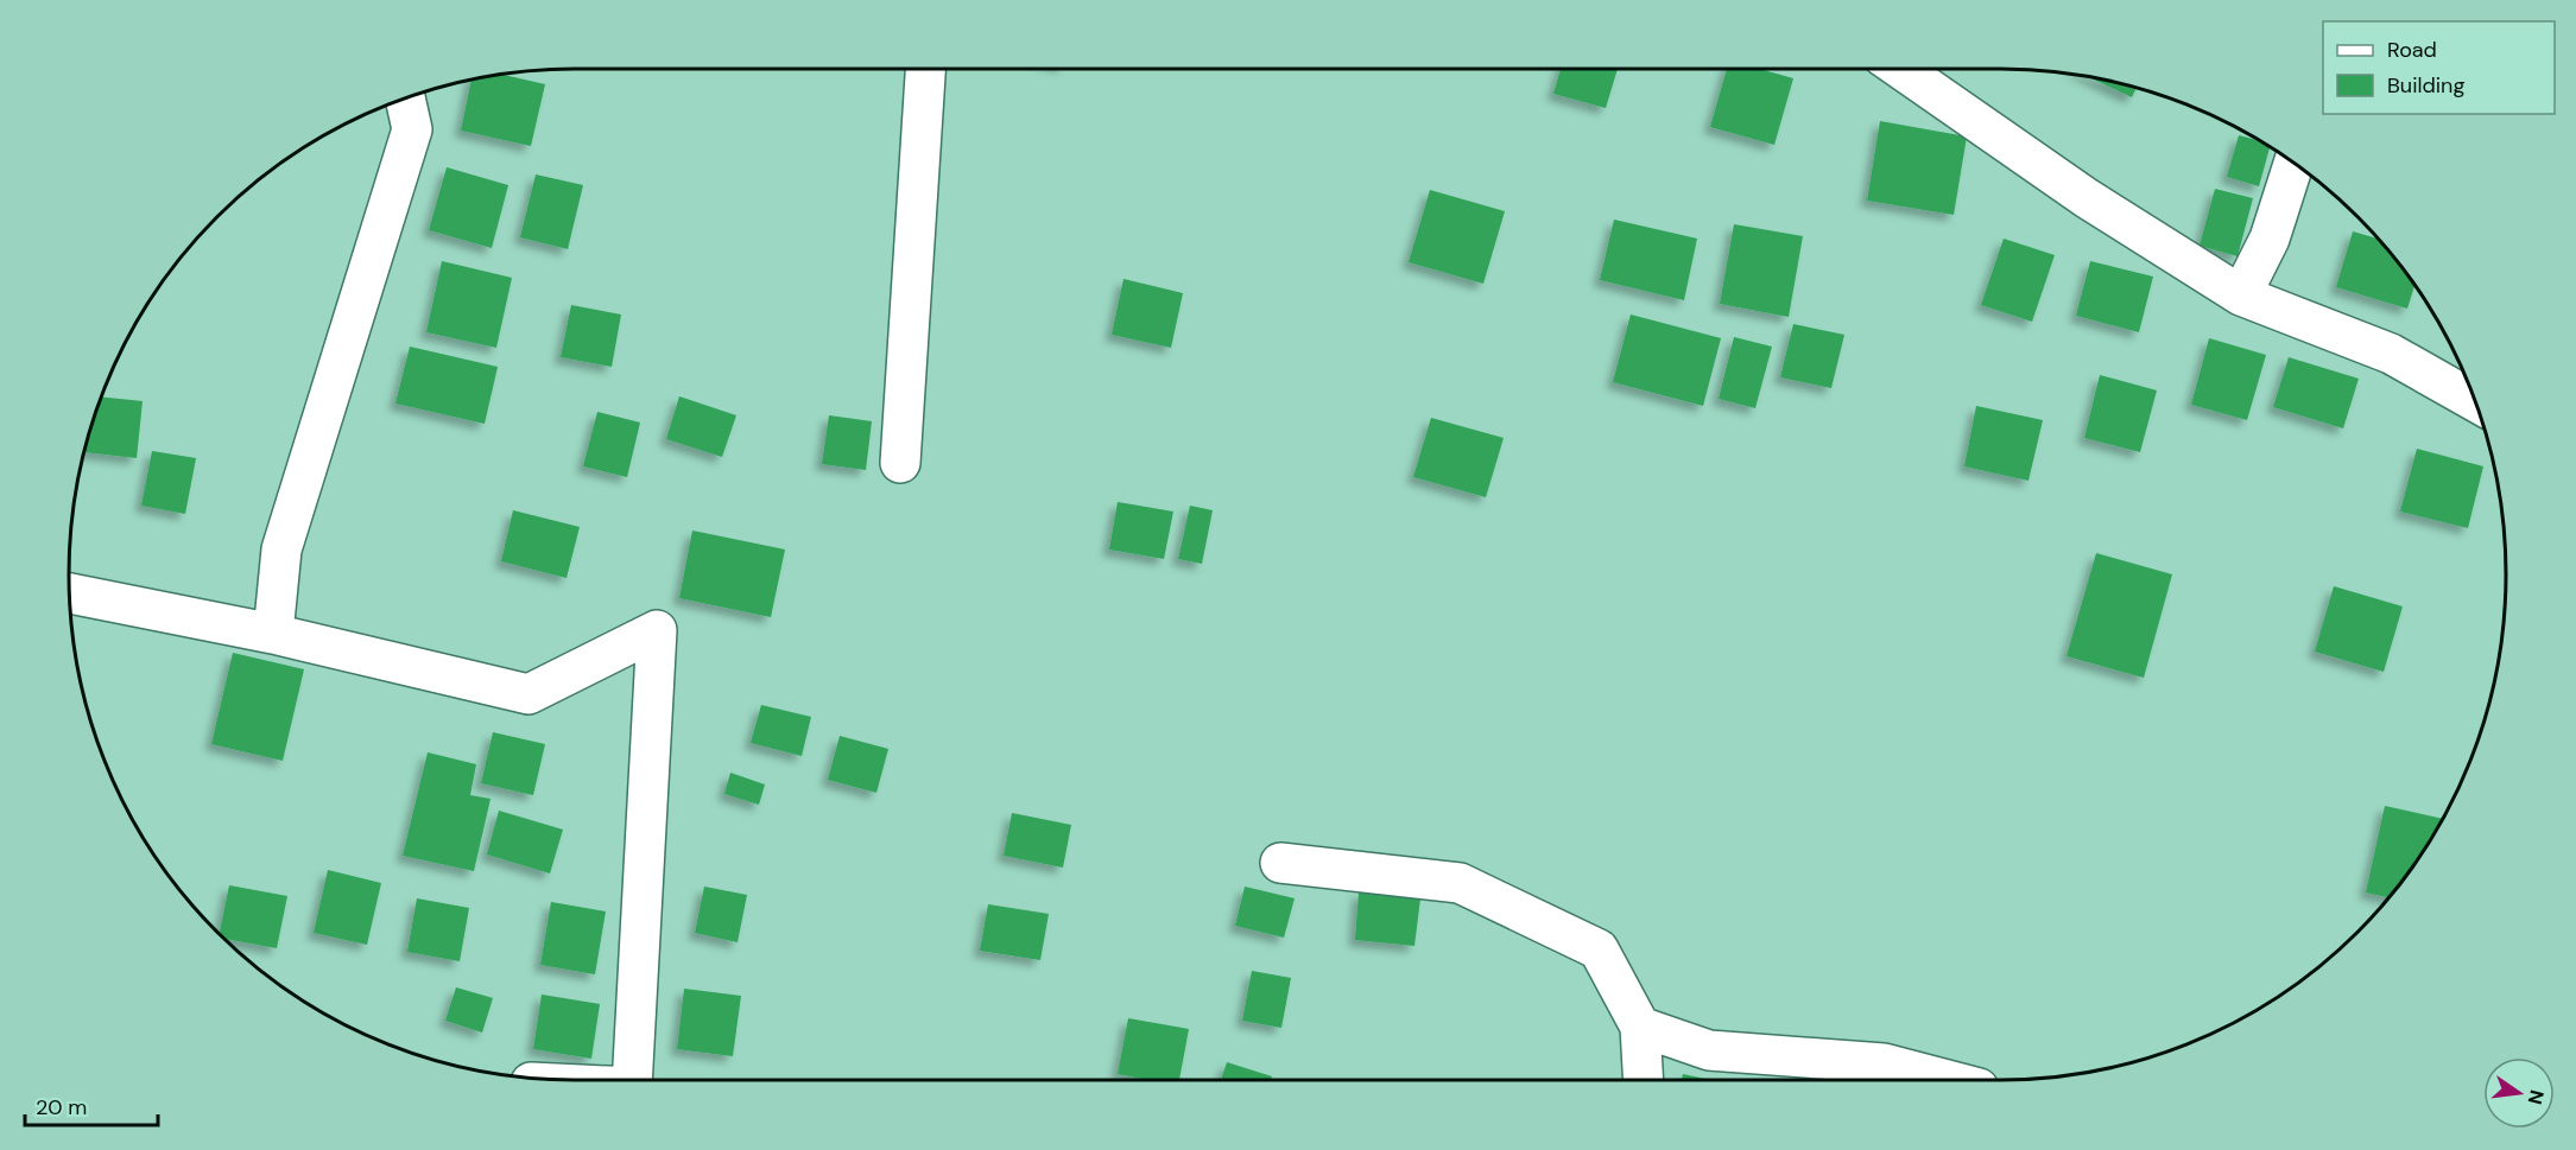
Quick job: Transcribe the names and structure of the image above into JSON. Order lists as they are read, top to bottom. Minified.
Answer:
{"legend":["Road","Building"],"scale_bar":"20 m","north":"right"}
